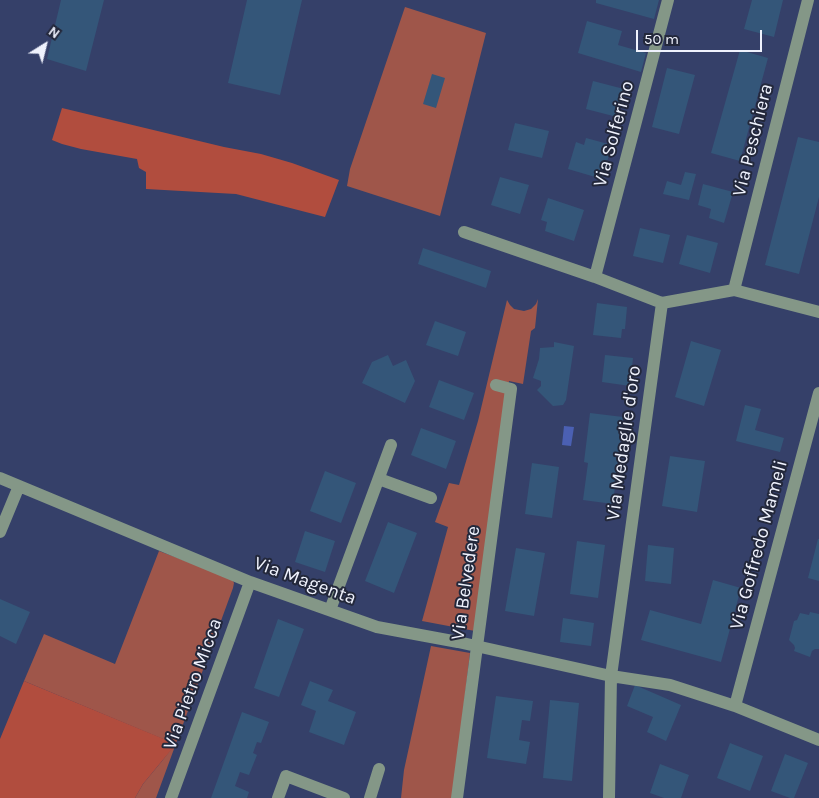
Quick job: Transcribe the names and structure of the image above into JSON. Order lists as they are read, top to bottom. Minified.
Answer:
{"streets":{"street":["Via Solferino","Via Peschiera","Via Medaglie d'oro","Via Goffredo Mameli","Via Magenta","Via Belvedere","Via Pietro Micca"]},"crossings":[["Via Medaglie d'oro","Via Magenta"],["Via Goffredo Mameli","Via Magenta"],["Via Magenta","Via Belvedere"],["Via Magenta","Via Pietro Micca"]],"scale_bar":"50 m","north":"top right"}
